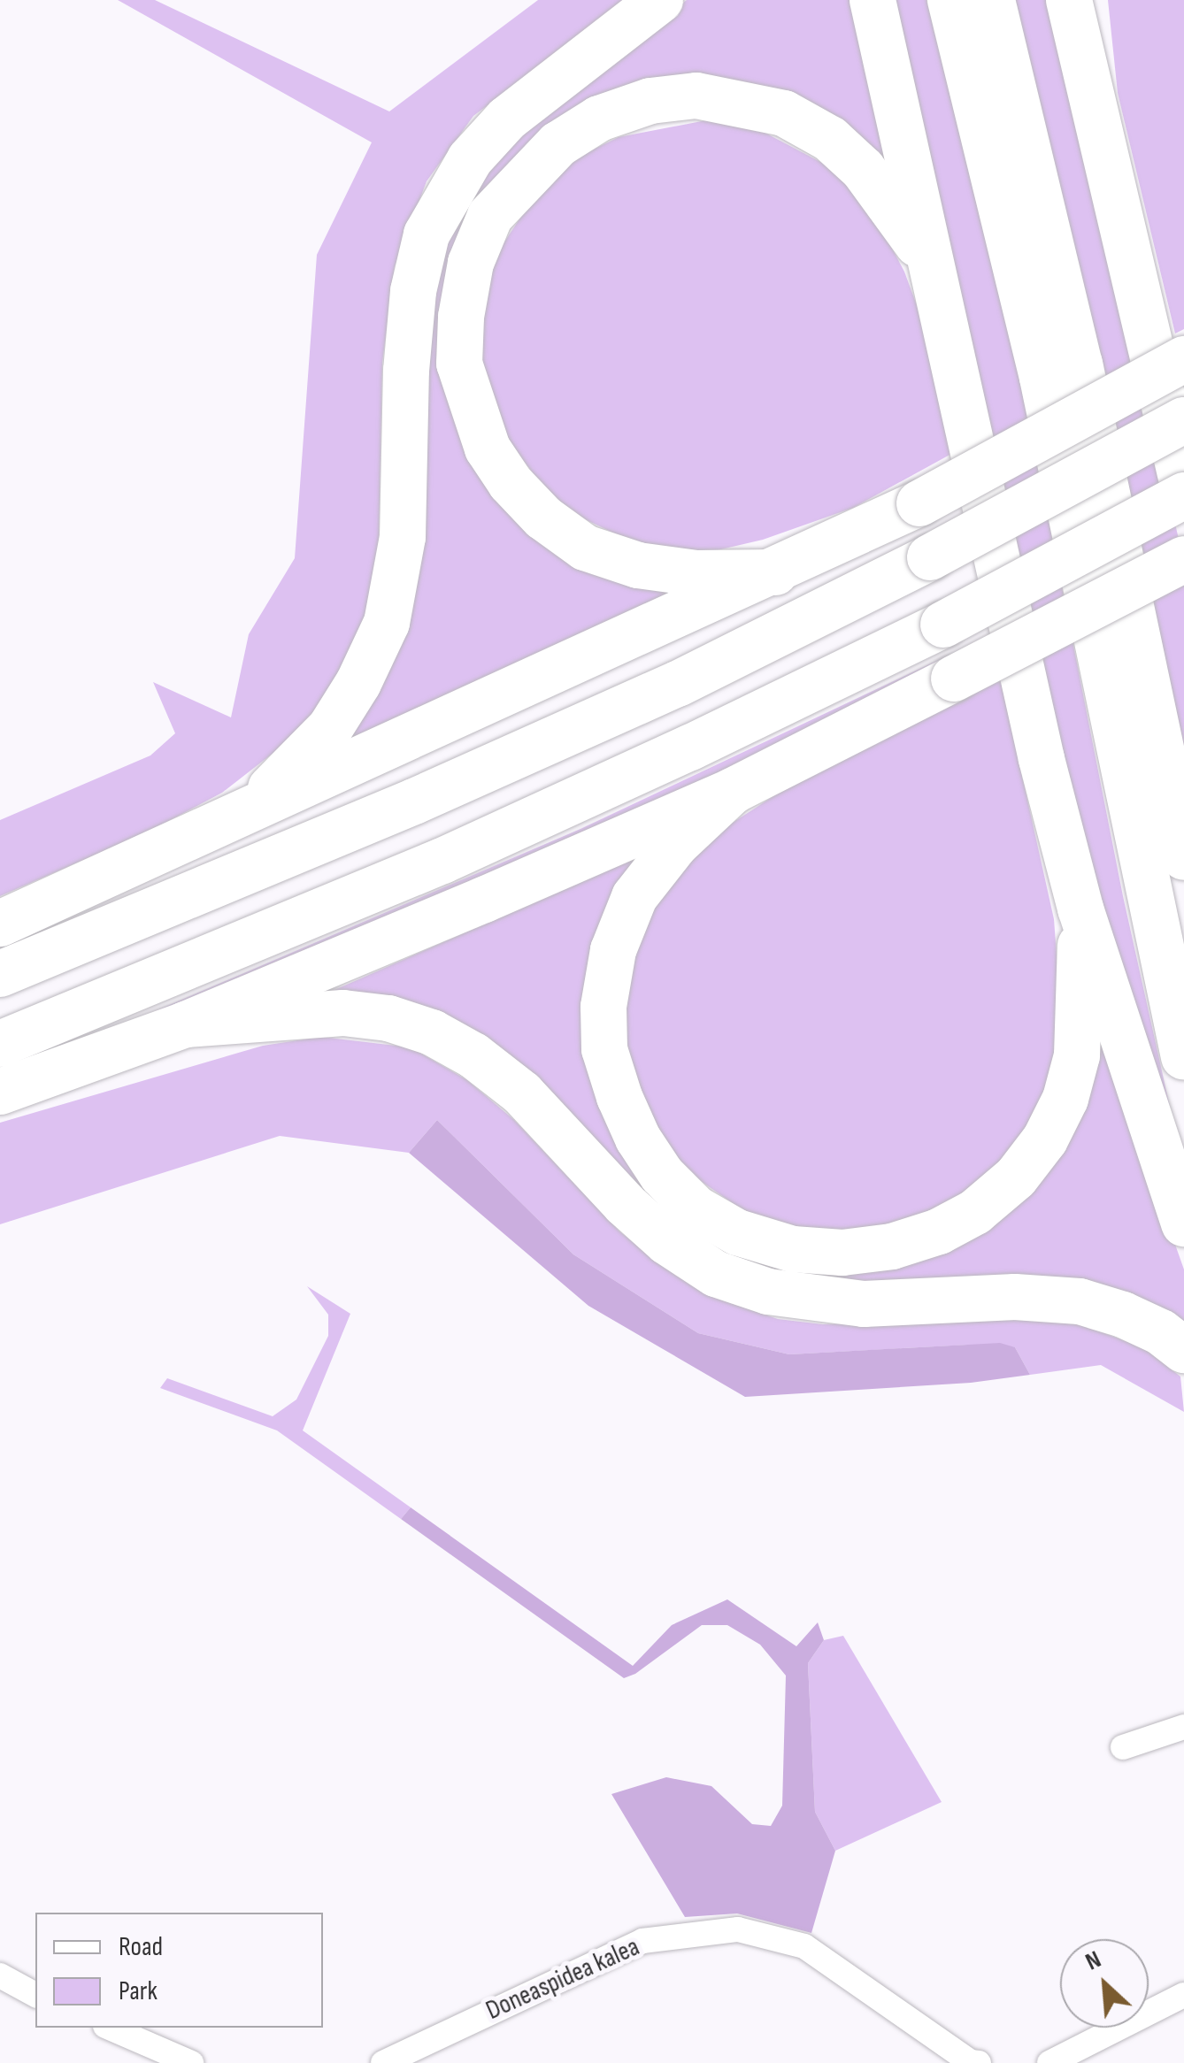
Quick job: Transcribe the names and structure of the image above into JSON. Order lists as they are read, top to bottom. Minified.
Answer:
{"streets":{"street":["Doneaspidea kalea"]},"legend":["Road","Park"],"north":"top left"}
